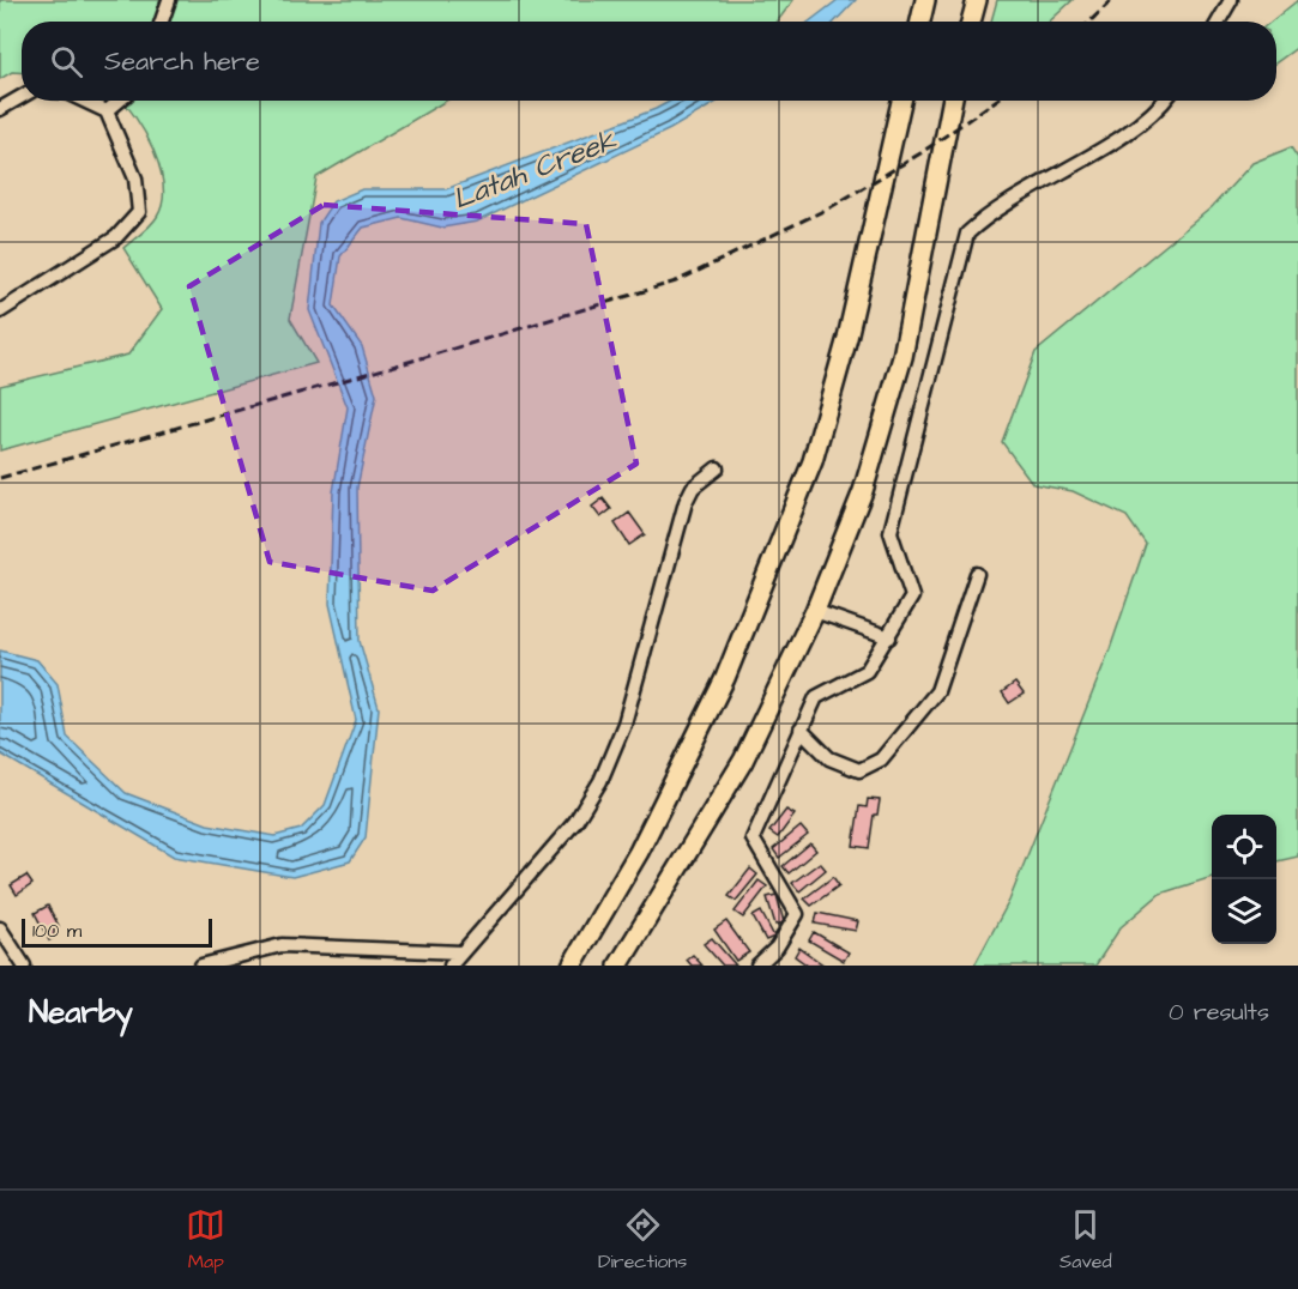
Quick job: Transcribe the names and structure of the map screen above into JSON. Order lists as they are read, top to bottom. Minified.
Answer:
{"water":["Latah Creek"],"scale_bar":"100 m","page":{"search":"Search here","scale":"100 m","heading":["Nearby","0 results"],"nav":["Map","Directions","Saved"]}}
